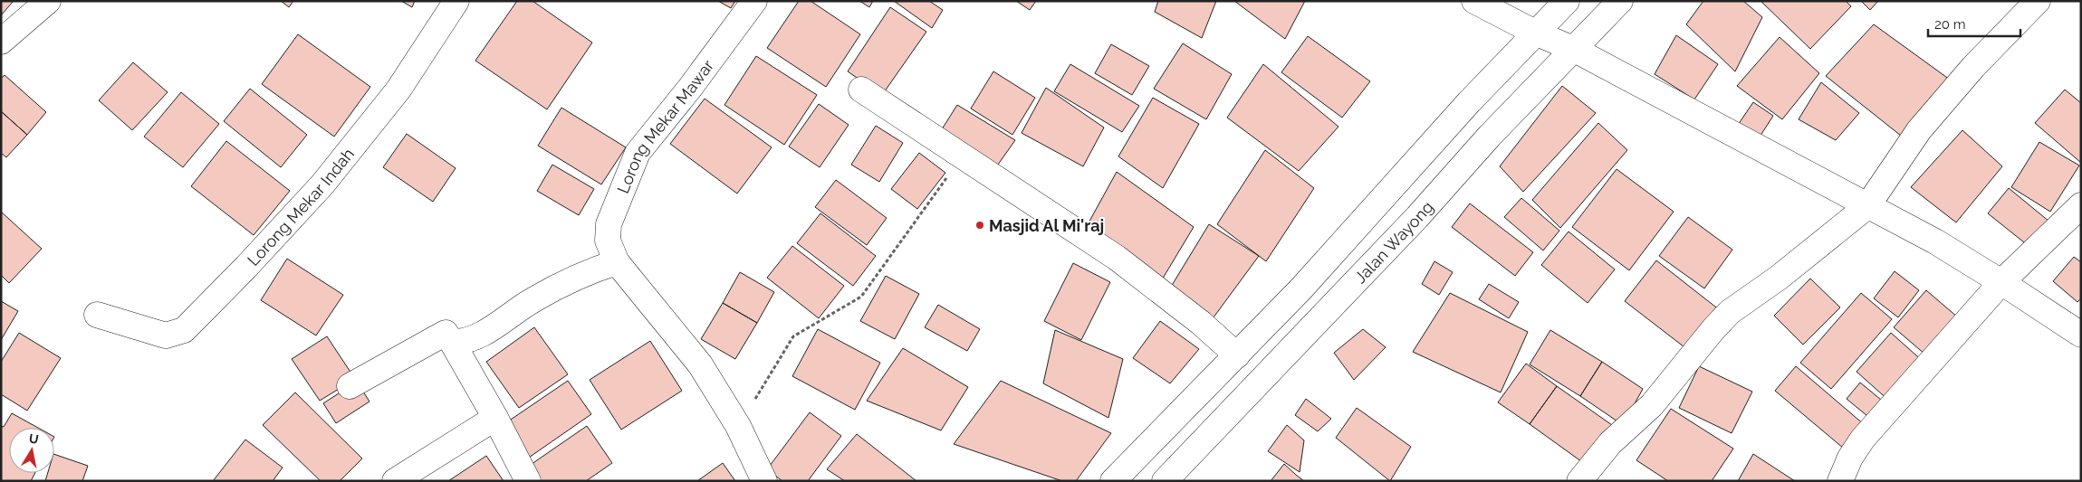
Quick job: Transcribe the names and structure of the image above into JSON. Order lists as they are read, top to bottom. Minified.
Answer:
{"streets":{"street":["Lorong Mekar Mawar","Lorong Mekar Indah","Jalan Wayong"]},"places":["Masjid Al Mi'raj"],"scale_bar":"20 m","north":"top"}
